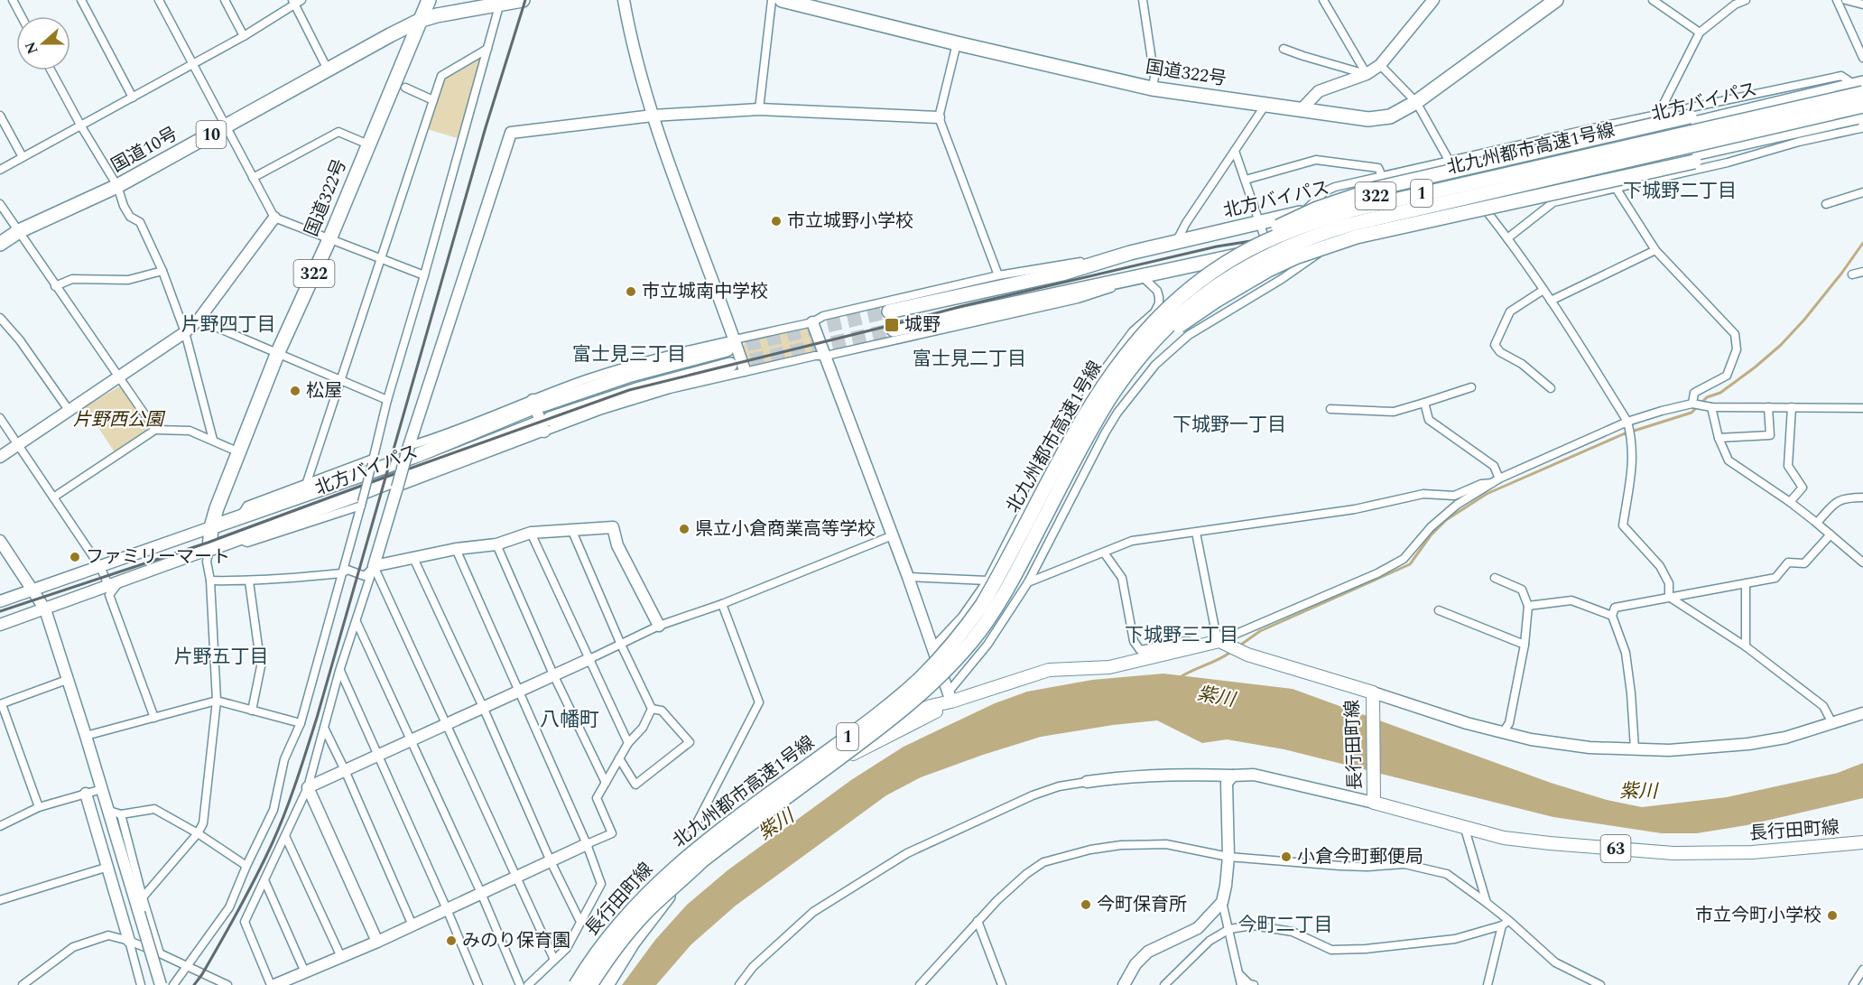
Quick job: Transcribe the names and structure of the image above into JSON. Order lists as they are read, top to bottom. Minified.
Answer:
{"streets":{"highway":["国道322号","北方バイパス","10","北九州都市高速1号線","国道10号","1","322"],"main road":["長行田町線","63"]},"crossings":[["国道322号","北方バイパス"],["国道322号","国道10号"],["北方バイパス","北九州都市高速1号線"],["北九州都市高速1号線","長行田町線"]],"districts":["下城野二丁目","片野四丁目","富士見三丁目","富士見二丁目","下城野一丁目","下城野三丁目","片野五丁目","八幡町","今町二丁目"],"water":["紫川"],"parks":["片野西公園"],"places":{"other":["市立城野小学校","市立城南中学校","松屋","県立小倉商業高等学校","ファミリーマート","小倉今町郵便局","今町保育所","市立今町小学校","みのり保育園"],"transit":["城野"]},"north":"left"}
